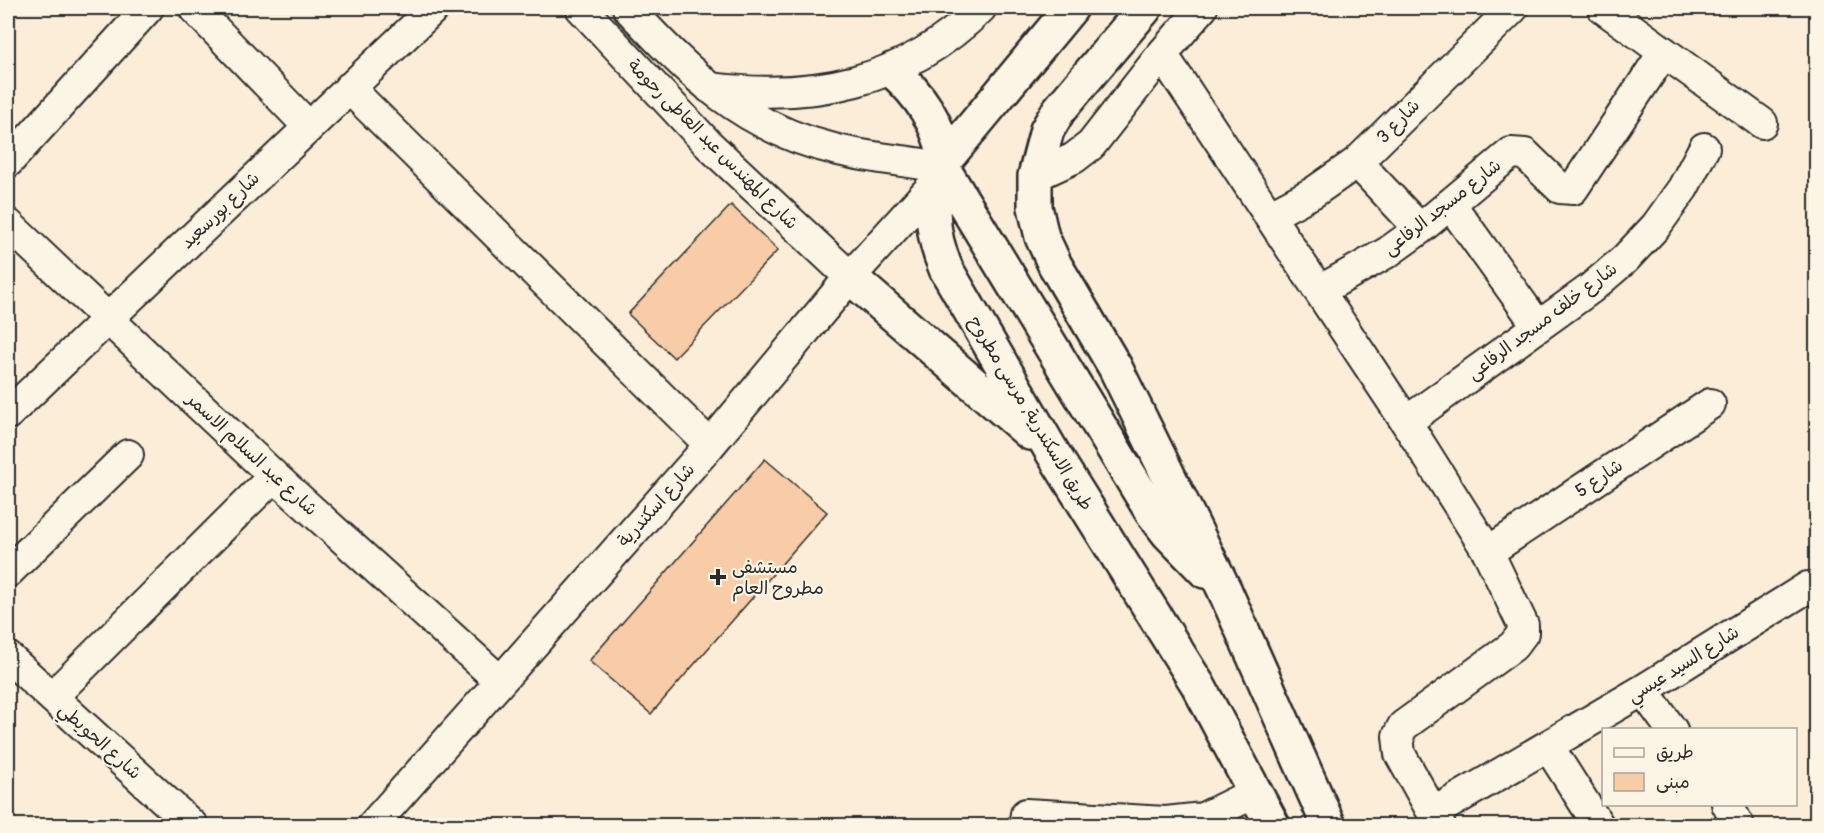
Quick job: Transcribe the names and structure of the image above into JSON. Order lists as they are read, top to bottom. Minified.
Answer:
{"streets":{"main road":["طريق الاسكندرية, مرسى مطروح"],"street":["شارع 3","شارع المهندس عبد العاطى رحومة","شارع مسجد الرفاعى","شارع بورسعيد","شارع خلف مسجد الرفاعى","شارع عبد السلام الاسمر","شارع 5","شارع اسكندرية","شارع السيد عيسي","شارع الحويطي"]},"crossings":[["شارع المهندس عبد العاطى رحومة","طريق الاسكندرية, مرسى مطروح"],["شارع المهندس عبد العاطى رحومة","شارع اسكندرية"],["شارع بورسعيد","شارع عبد السلام الاسمر"],["طريق الاسكندرية, مرسى مطروح","شارع اسكندرية"],["شارع عبد السلام الاسمر","شارع اسكندرية"]],"places":{"health":["مستشفى مطروح العام"]},"legend":["طريق","مبنى"]}
